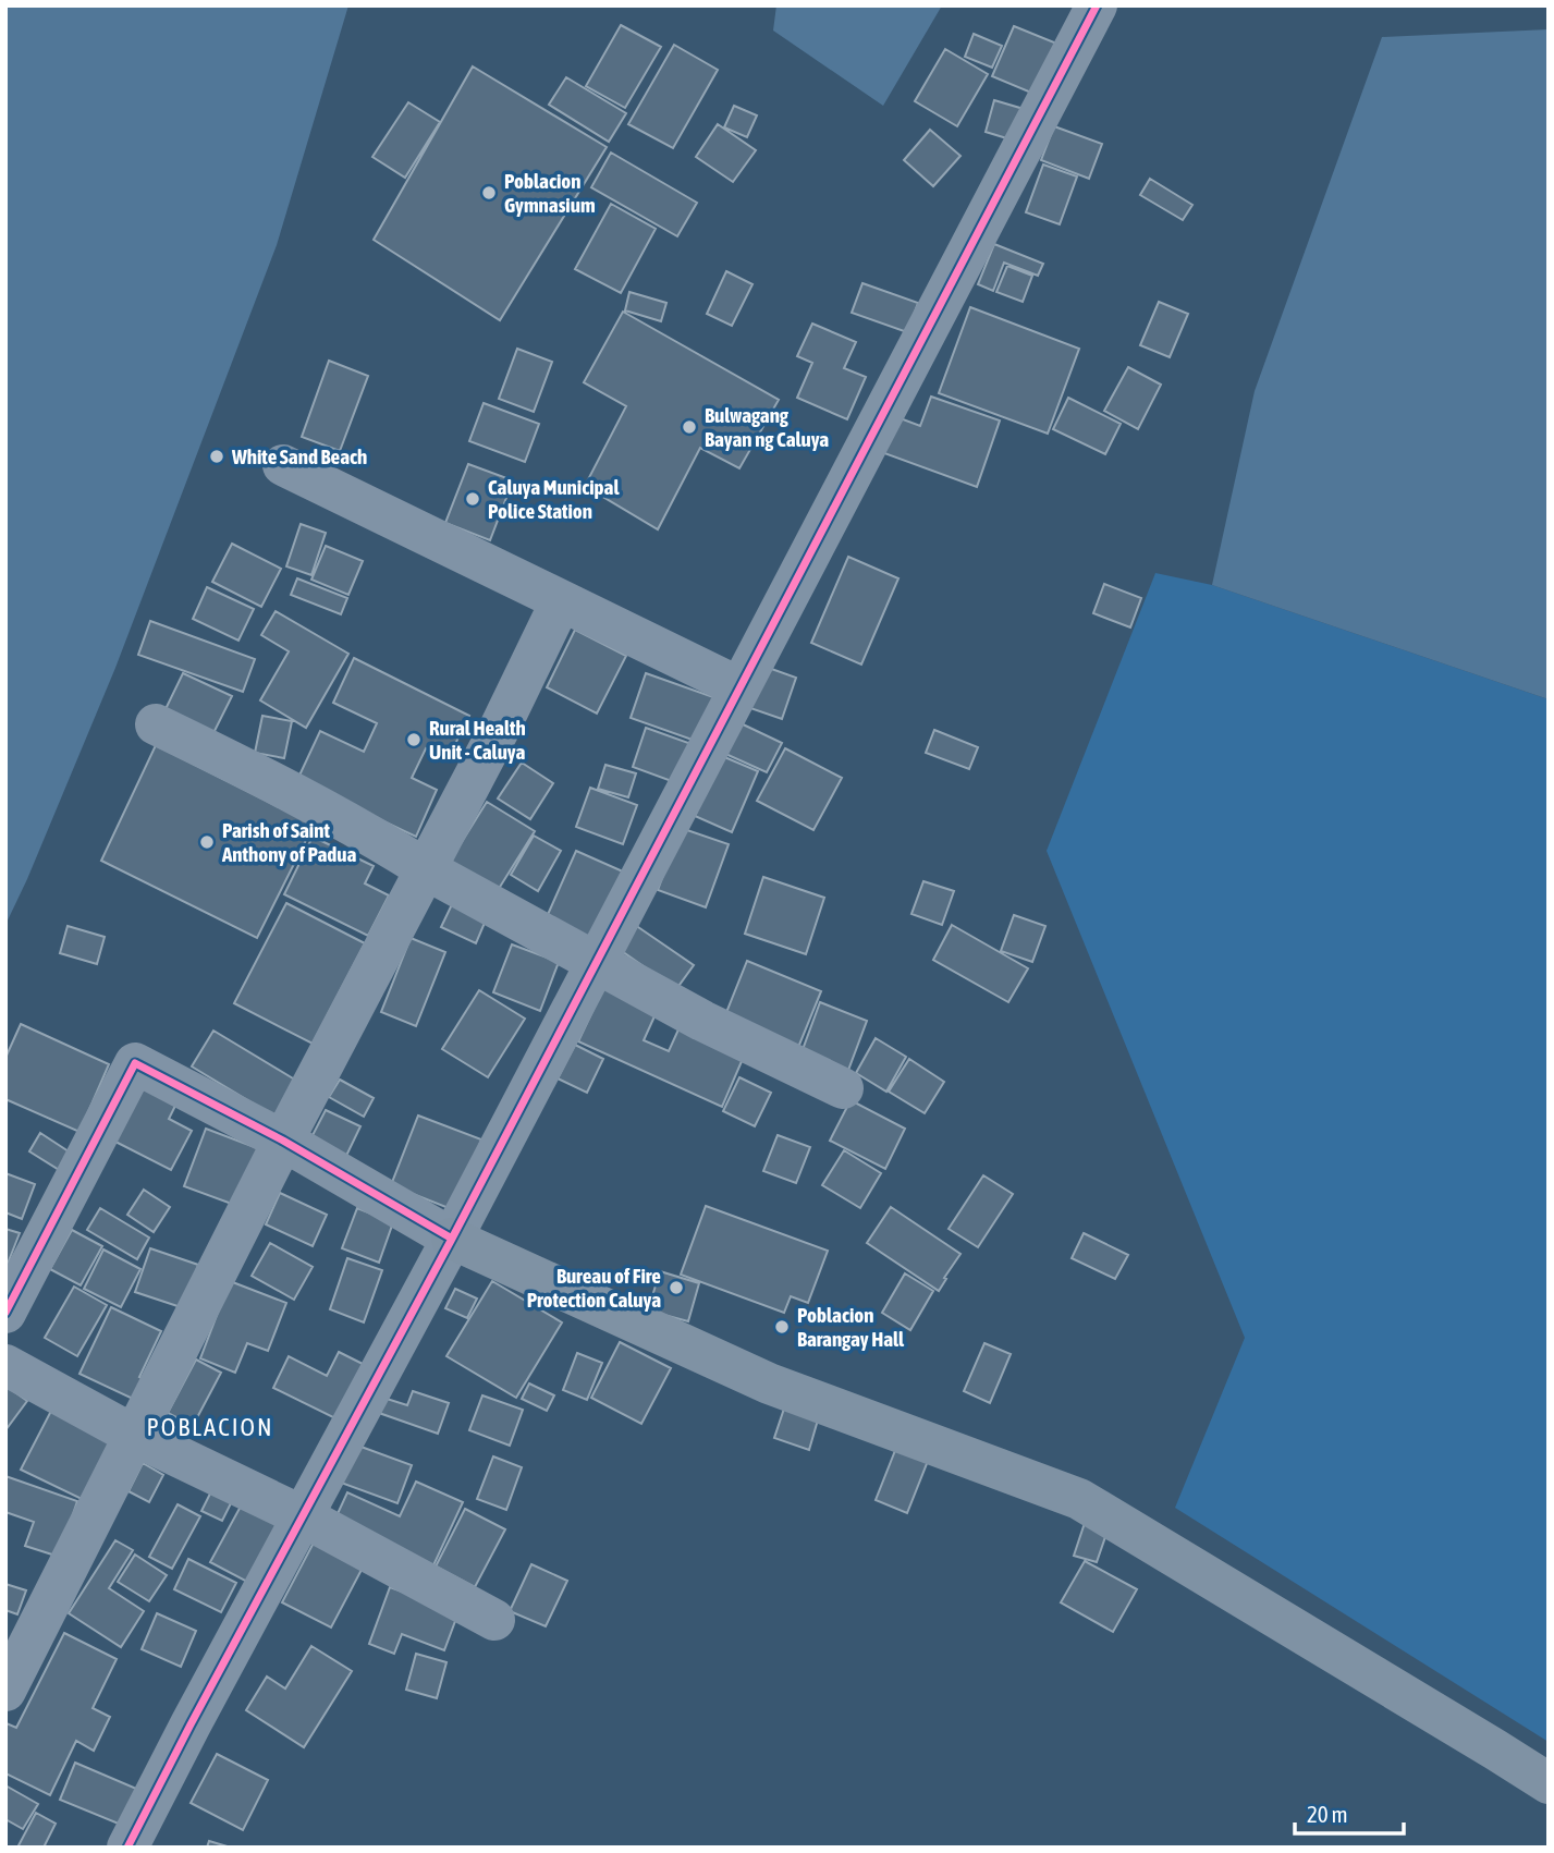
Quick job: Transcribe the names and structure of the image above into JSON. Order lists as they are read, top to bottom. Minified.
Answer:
{"districts":["POBLACION"],"places":["Poblacion Gymnasium","Bulwagang Bayan ng Caluya","White Sand Beach","Caluya Municipal Police Station","Rural Health Unit - Caluya","Parish of Saint Anthony of Padua","Bureau of Fire Protection Caluya","Poblacion Barangay Hall"],"scale_bar":"20 m"}
